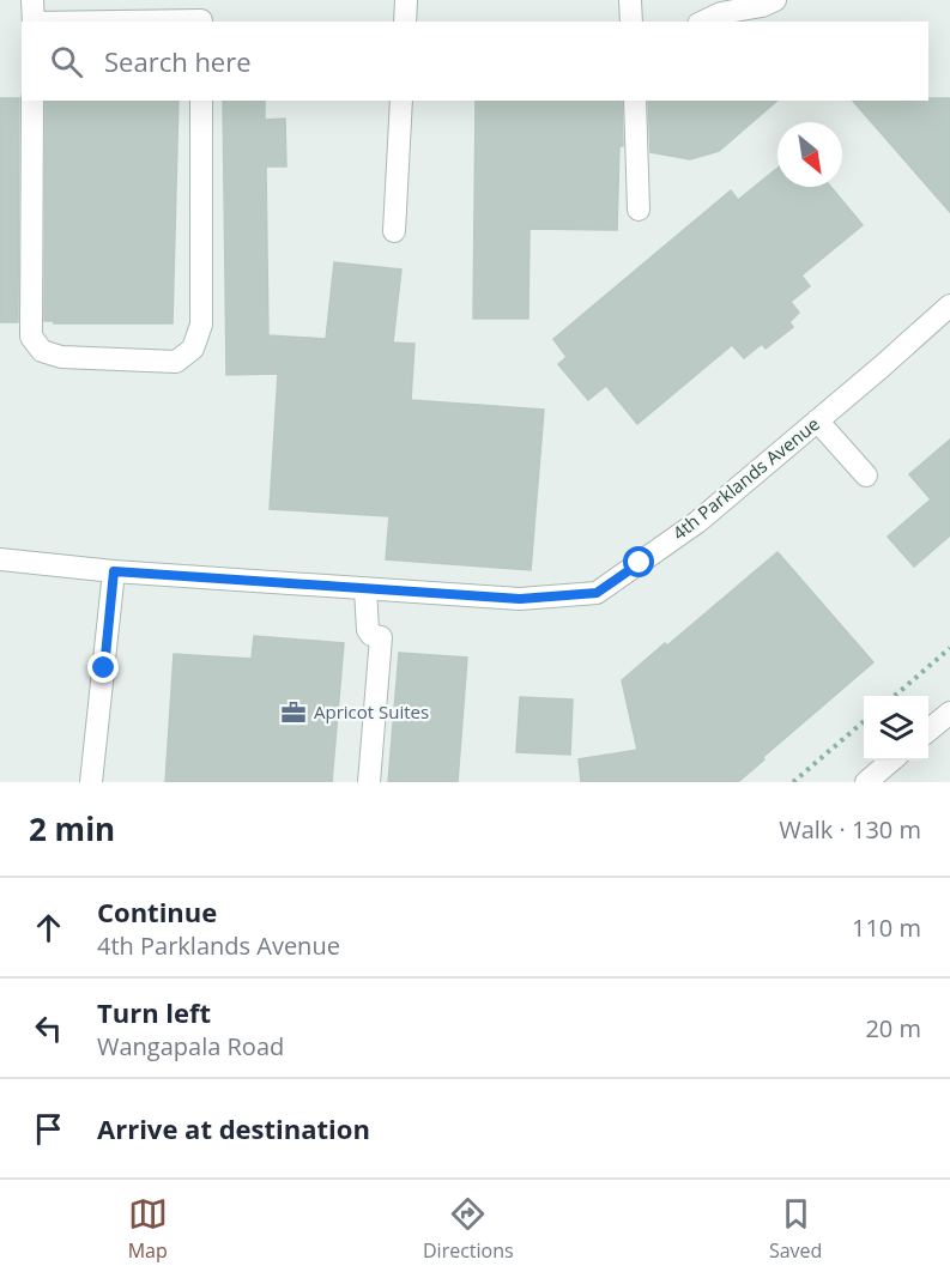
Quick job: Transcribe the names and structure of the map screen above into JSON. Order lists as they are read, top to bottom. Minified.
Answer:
{"streets":{"street":["4th Parklands Avenue"]},"places":{"office":["Apricot Suites"]},"north":"bottom right","page":{"search":"Search here","heading":["2 min","Walk · 130 m"],"list":[["Continue","4th Parklands Avenue","110 m"],["Turn left","Wangapala Road","20 m"],"Arrive at destination"],"nav":["Map","Directions","Saved"]}}
